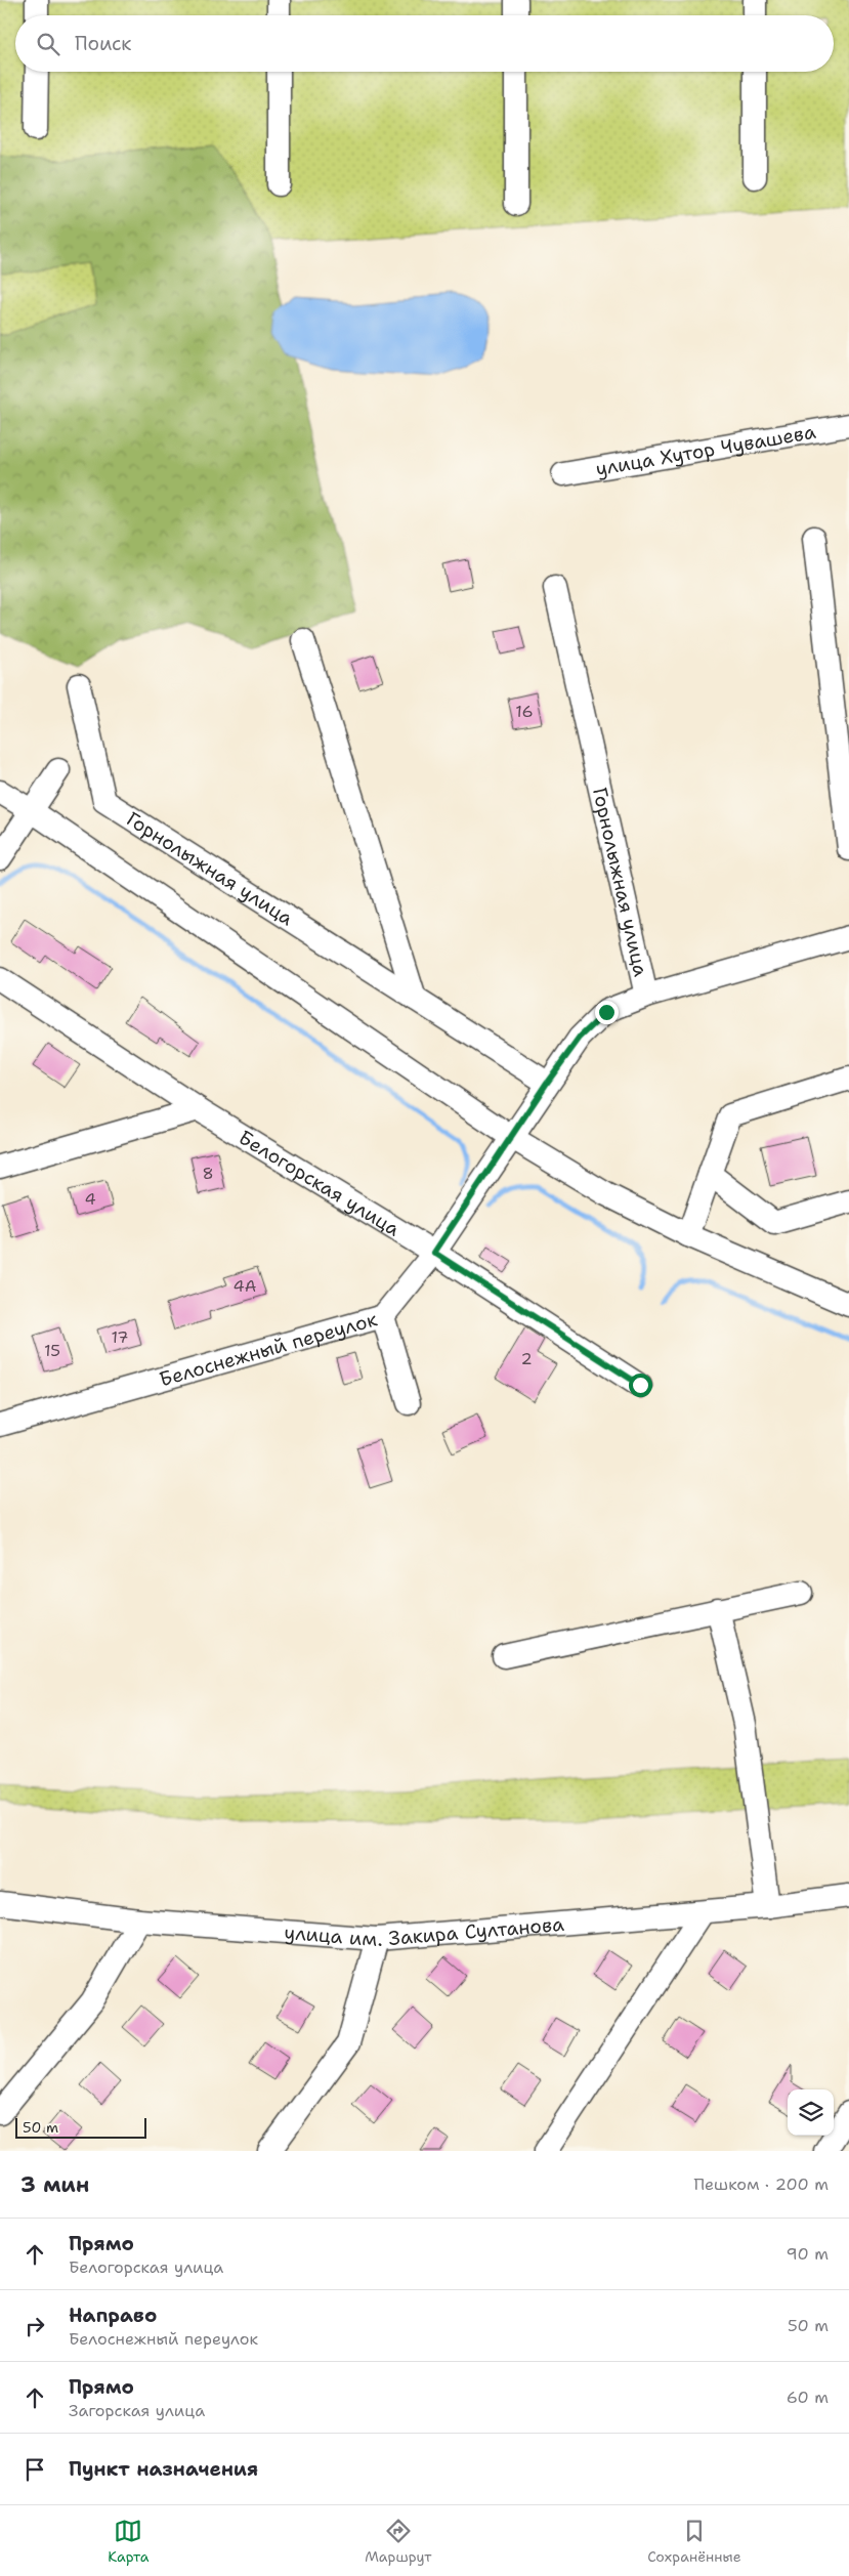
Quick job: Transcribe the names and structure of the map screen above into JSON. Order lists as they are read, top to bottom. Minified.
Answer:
{"streets":{"street":["улица Хутор Чувашева","Горнолыжная улица","Белогорская улица","Белоснежный переулок","улица им. Закира Султанова"]},"crossings":[["Горнолыжная улица","Белоснежный переулок"],["Белогорская улица","Белоснежный переулок"]],"house_numbers":["16","8","4","4А","17","15","2"],"scale_bar":"50 m","page":{"search":"Поиск","scale":"50 m","heading":["3 мин","Пешком · 200 m"],"list":[["Прямо","Белогорская улица","90 m"],["Направо","Белоснежный переулок","50 m"],["Прямо","Загорская улица","60 m"],"Пункт назначения"],"nav":["Карта","Маршрут","Сохранённые"]}}
